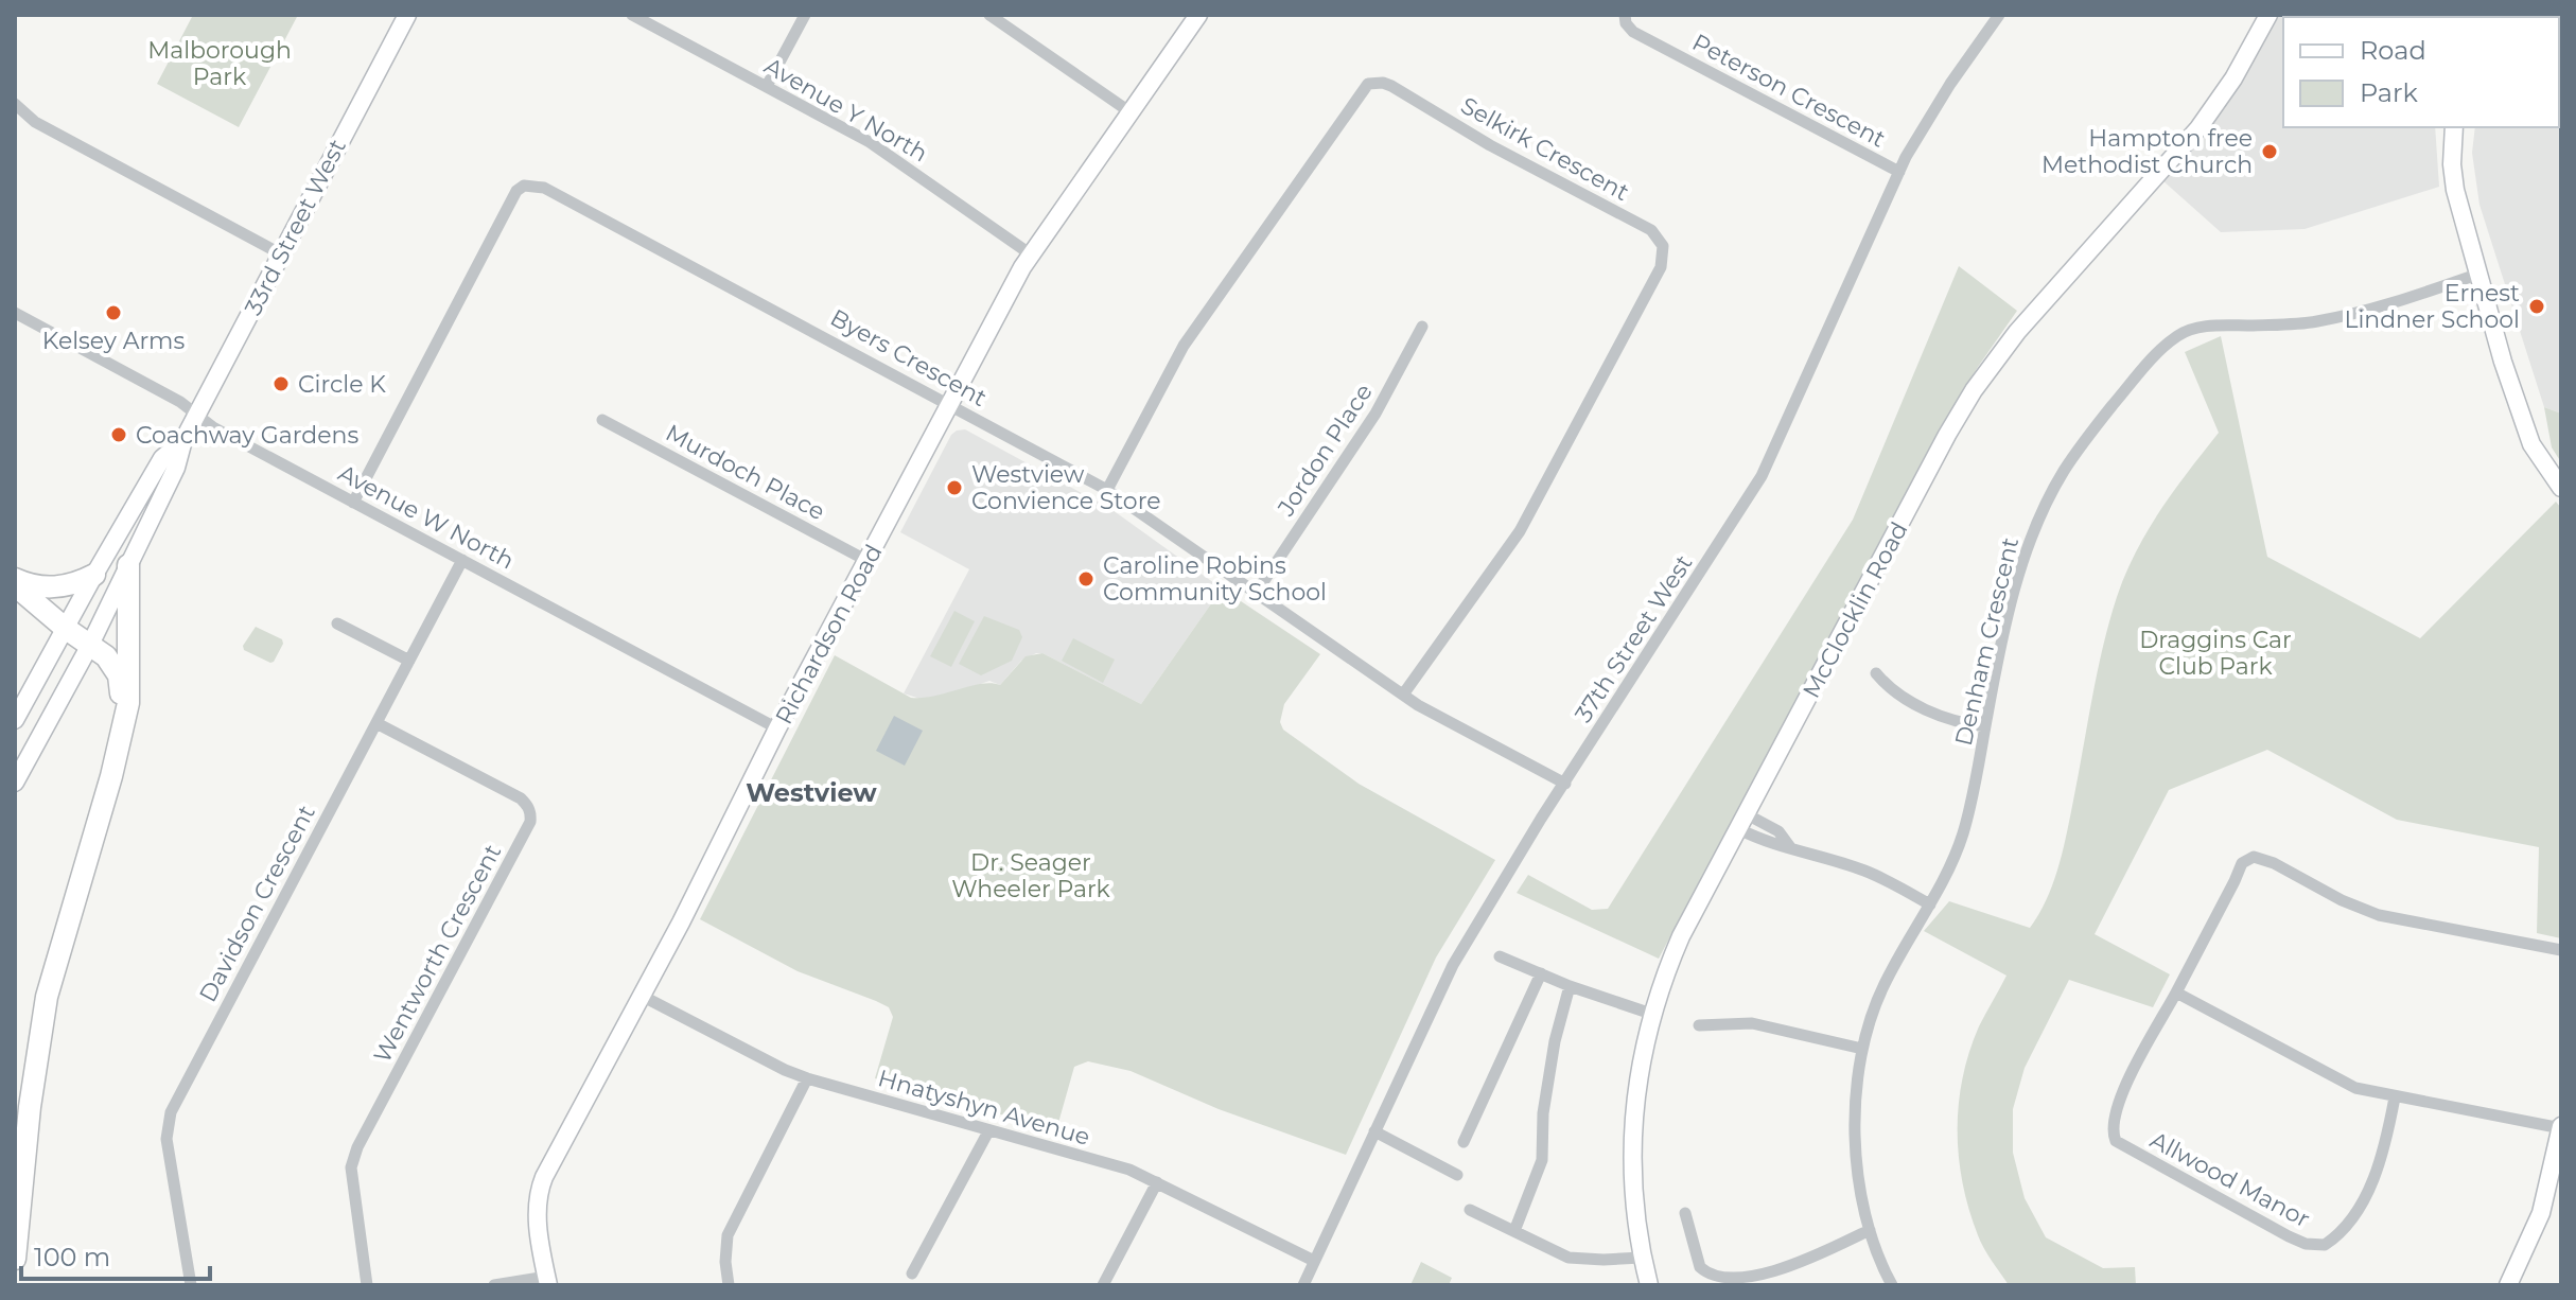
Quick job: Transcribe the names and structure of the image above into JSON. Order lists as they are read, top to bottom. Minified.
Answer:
{"streets":{"street":["Peterson Crescent","Avenue Y North","Selkirk Crescent","33rd Street West","Byers Crescent","Jordon Place","Murdoch Place","Avenue W North","McClocklin Road","Richardson Road","37th Street West","Denham Crescent","Davidson Crescent","Wentworth Crescent","Hnatyshyn Avenue","Allwood Manor"]},"crossings":[["Peterson Crescent","37th Street West"],["Avenue Y North","Richardson Road"],["Selkirk Crescent","Byers Crescent"],["33rd Street West","Avenue W North"],["Byers Crescent","Jordon Place"],["Byers Crescent","Avenue W North"],["Byers Crescent","Richardson Road"],["Byers Crescent","37th Street West"],["Murdoch Place","Richardson Road"],["Avenue W North","Richardson Road"],["Avenue W North","Davidson Crescent"],["Richardson Road","Hnatyshyn Avenue"],["37th Street West","Hnatyshyn Avenue"],["Davidson Crescent","Wentworth Crescent"]],"districts":["Westview"],"parks":["Malborough Park","Draggins Car Club Park","Dr. Seager Wheeler Park"],"places":["Hampton free Methodist Church","Ernest Lindner School","Kelsey Arms","Circle K","Coachway Gardens","Westview Convience Store","Caroline Robins Community School"],"legend":["Road","Park"],"scale_bar":"100 m"}
